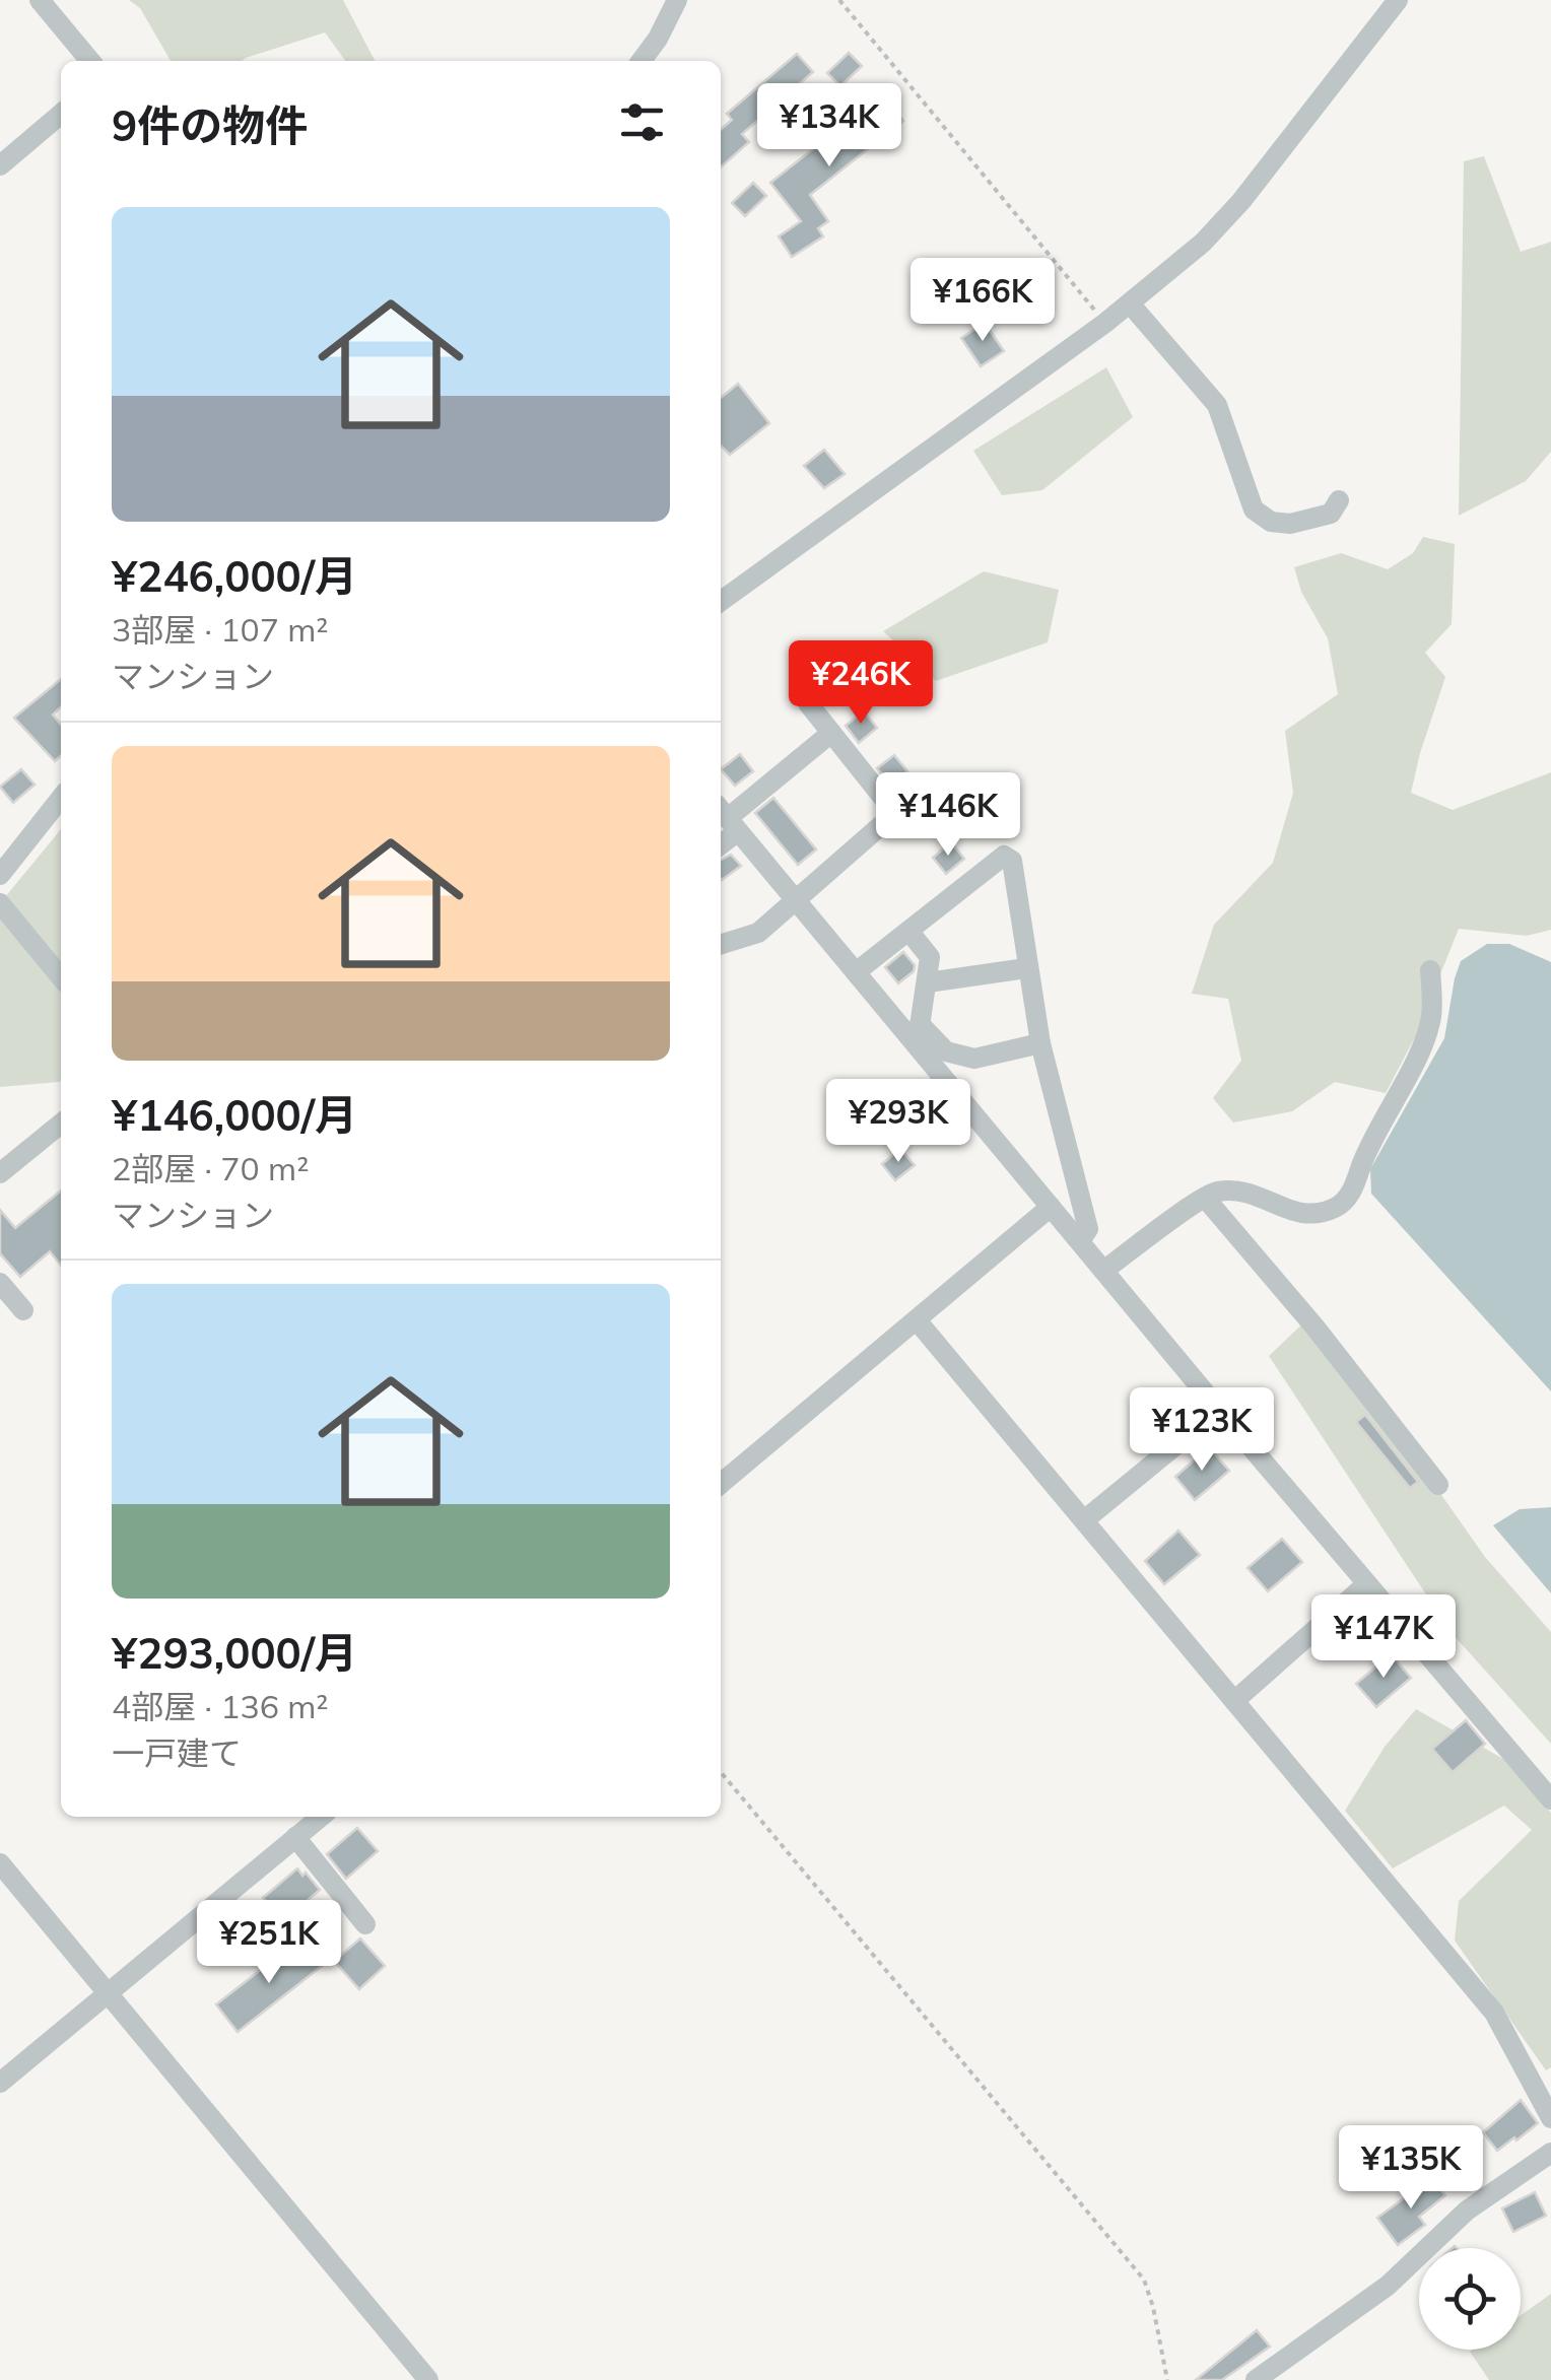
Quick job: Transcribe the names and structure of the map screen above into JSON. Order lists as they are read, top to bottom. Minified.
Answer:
{"page":{"heading":"9件の物件","price":["¥134K","¥166K","¥246K","¥146K","¥293K","¥123K","¥147K","¥251K","¥135K"],"list":[{"name":"¥246,000/月","note":"3部屋 · 107 m² · マンション"},{"name":"¥146,000/月","note":"2部屋 · 70 m² · マンション"},{"name":"¥293,000/月","note":"4部屋 · 136 m² · 一戸建て"}]}}
